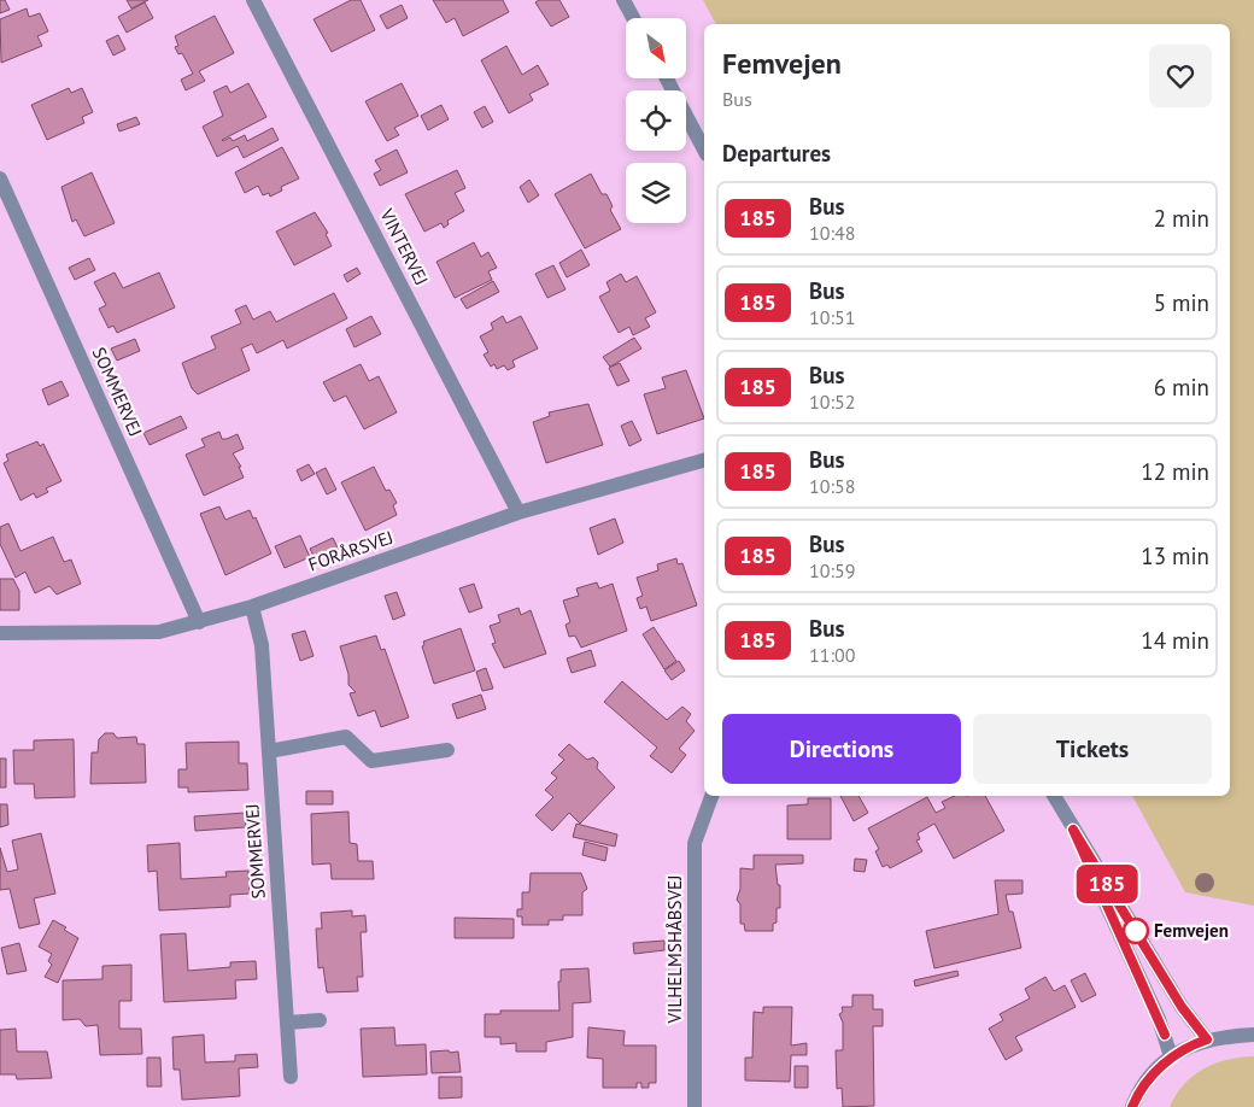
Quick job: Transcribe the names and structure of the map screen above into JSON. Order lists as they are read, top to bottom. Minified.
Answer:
{"streets":{"street":["VINTERVEJ","SOMMERVEJ","FORÅRSVEJ","VILHELMSHÅBSVEJ"]},"crossings":[["VINTERVEJ","FORÅRSVEJ"],["SOMMERVEJ","FORÅRSVEJ"]],"places":["Femvejen"],"lines":["bus line 185"],"north":"bottom right","page":{"on_map":"185","heading":[["Femvejen","Bus"],"Departures"],"list":[{"mark":"185","name":"Bus","note":"10:48","value":"2 min"},{"mark":"185","name":"Bus","note":"10:51","value":"5 min"},{"mark":"185","name":"Bus","note":"10:52","value":"6 min"},{"mark":"185","name":"Bus","note":"10:58","value":"12 min"},{"mark":"185","name":"Bus","note":"10:59","value":"13 min"},{"mark":"185","name":"Bus","note":"11:00","value":"14 min"}],"buttons":["Directions","Tickets"]}}
